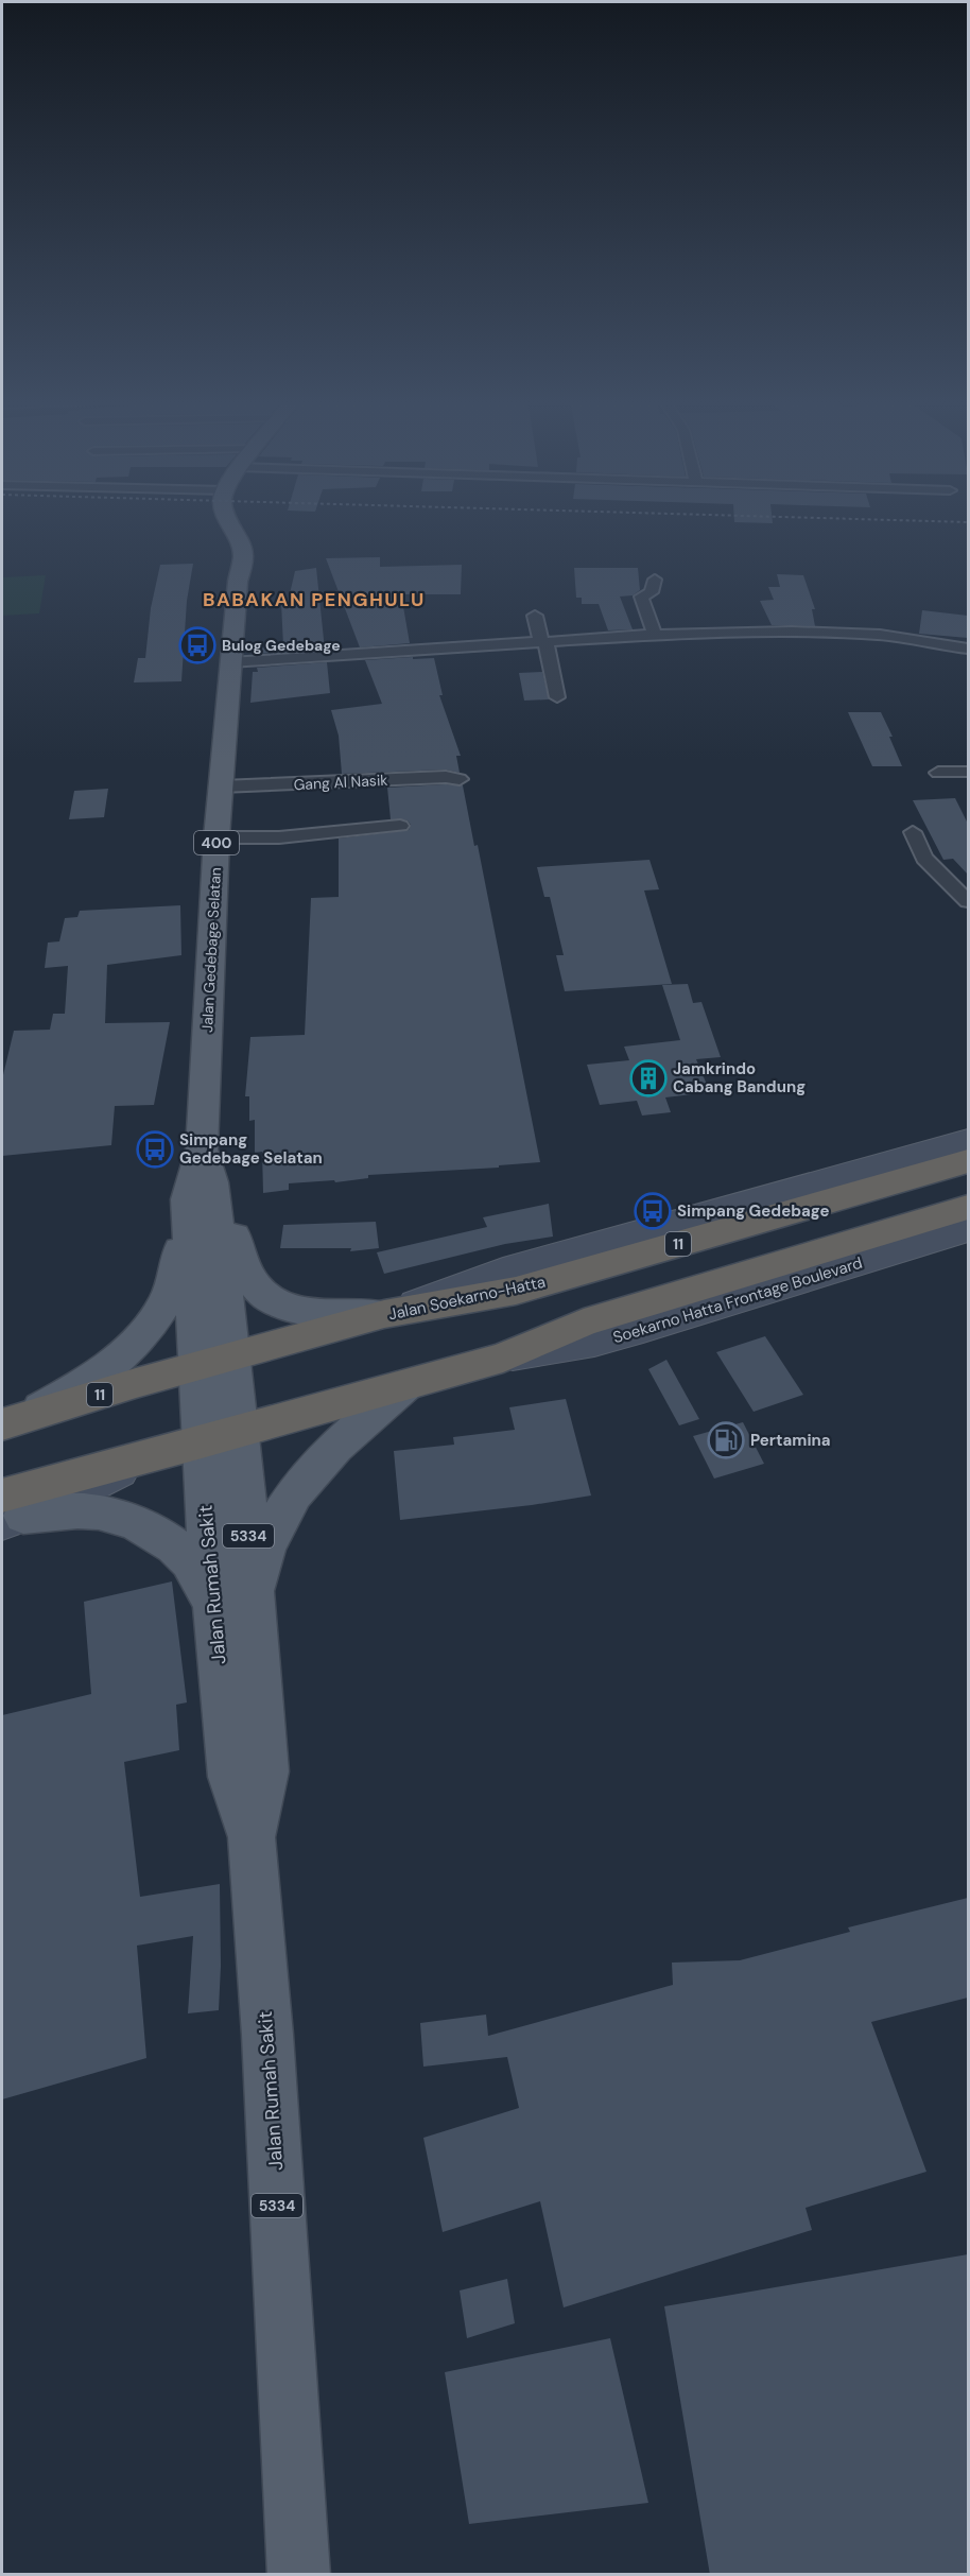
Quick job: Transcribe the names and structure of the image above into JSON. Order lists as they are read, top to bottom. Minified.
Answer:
{"streets":{"highway":["11","Jalan Soekarno-Hatta"],"main road":["400","Jalan Gedebage Selatan","Soekarno Hatta Frontage Boulevard","5334","Jalan Rumah Sakit"],"street":["Gang Al Nasik"]},"crossings":[["Gang Al Nasik","Jalan Gedebage Selatan"],["Jalan Gedebage Selatan","Jalan Soekarno-Hatta"],["Jalan Gedebage Selatan","Jalan Rumah Sakit"],["Jalan Soekarno-Hatta","Jalan Rumah Sakit"]],"districts":["BABAKAN PENGHULU"],"places":{"bus stop":["Bulog Gedebage","Simpang Gedebage Selatan","Simpang Gedebage"],"building":["Jamkrindo Cabang Bandung"],"fuel station":["Pertamina"]}}
